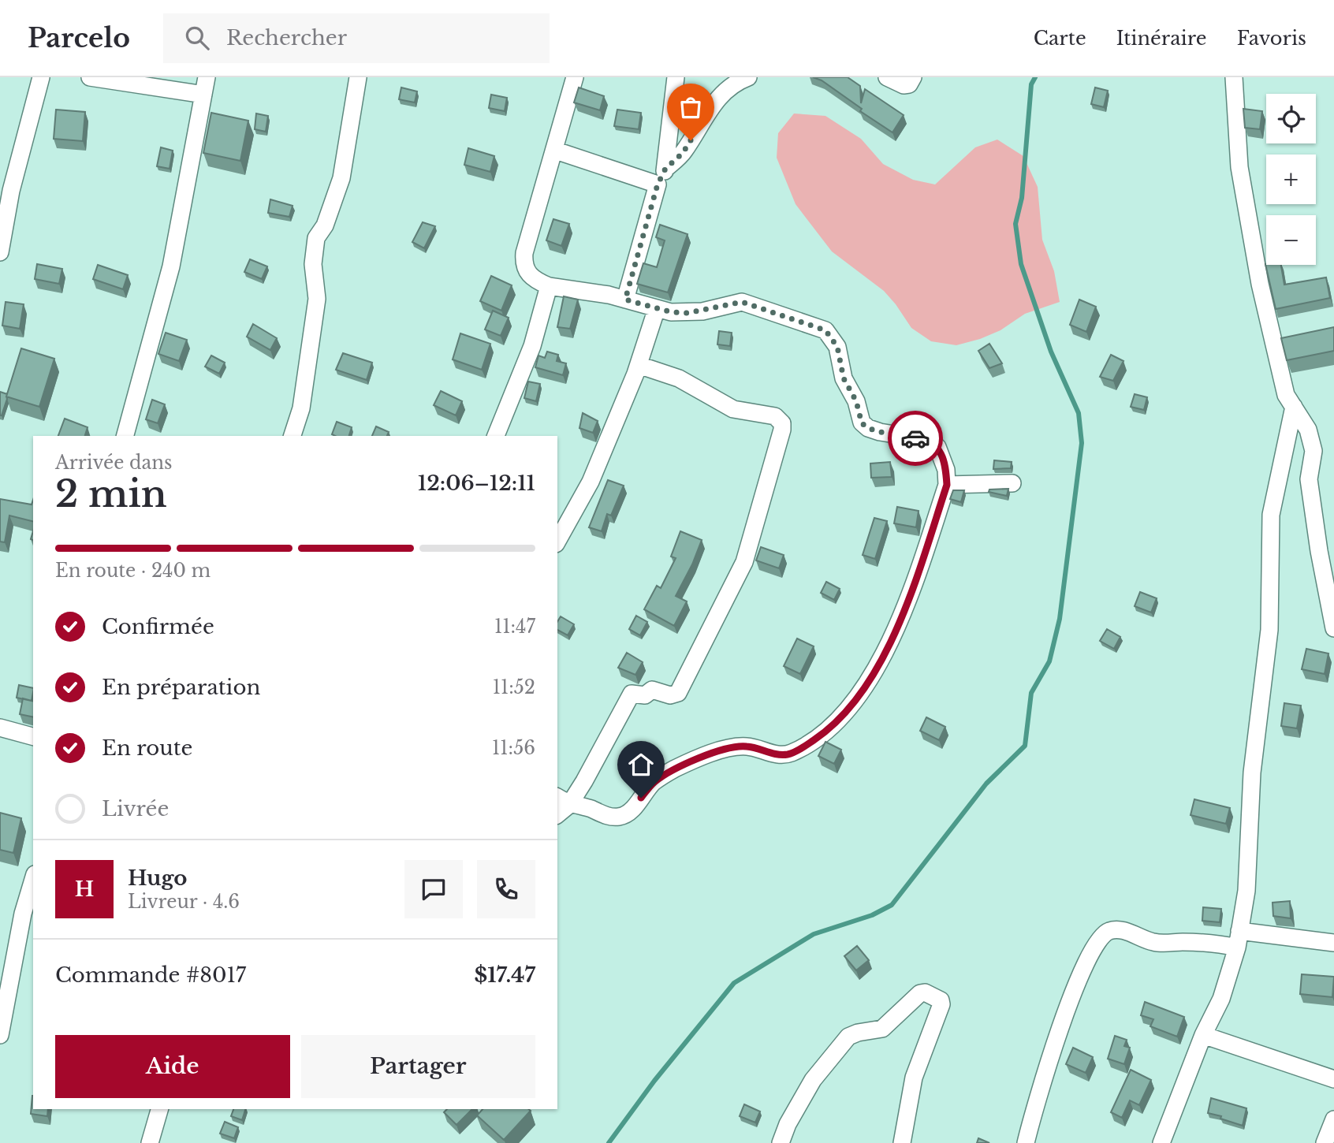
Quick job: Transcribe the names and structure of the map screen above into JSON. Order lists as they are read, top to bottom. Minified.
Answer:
{"page":{"header":"Parcelo","search":"Rechercher","nav":["Carte","Itinéraire","Favoris"],"map_buttons":["+","−"],"heading":["2 min","Arrivée dans","12:06–12:11"],"panel":["Hugo","Livreur · 4.6","Commande #8017","$17.47"],"bar":"En route · 240 m","list":[["Confirmée","11:47"],["En préparation","11:52"],["En route","11:56"],"Livrée"],"round":"H","buttons":["Aide","Partager"]}}
